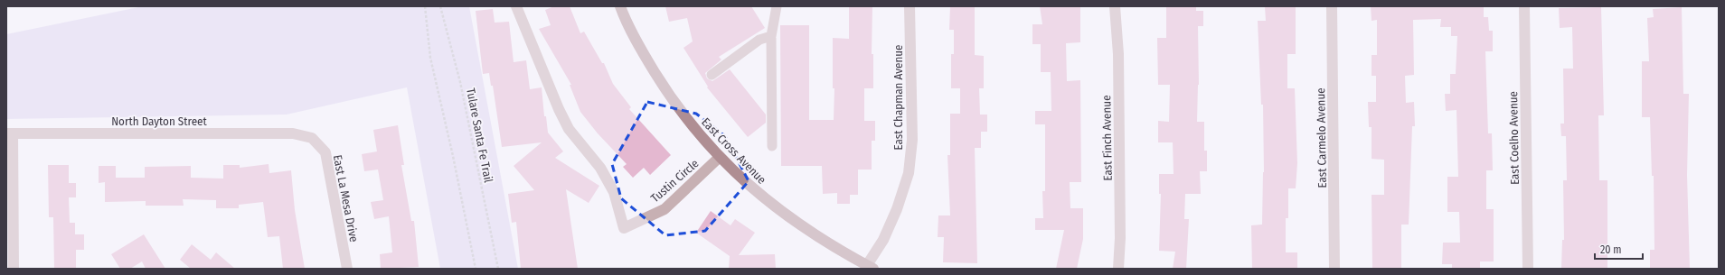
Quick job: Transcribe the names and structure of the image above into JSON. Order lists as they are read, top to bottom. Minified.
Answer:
{"streets":{"street":["East Chapman Avenue","North Dayton Street","East Finch Avenue","East Carmelo Avenue","East Coelho Avenue","East Cross Avenue","Tustin Circle","East La Mesa Drive"],"path":["Tulare Santa Fe Trail"]},"crossings":[["East Chapman Avenue","East Cross Avenue"],["North Dayton Street","East La Mesa Drive"],["East Cross Avenue","Tustin Circle"]],"scale_bar":"20 m"}
